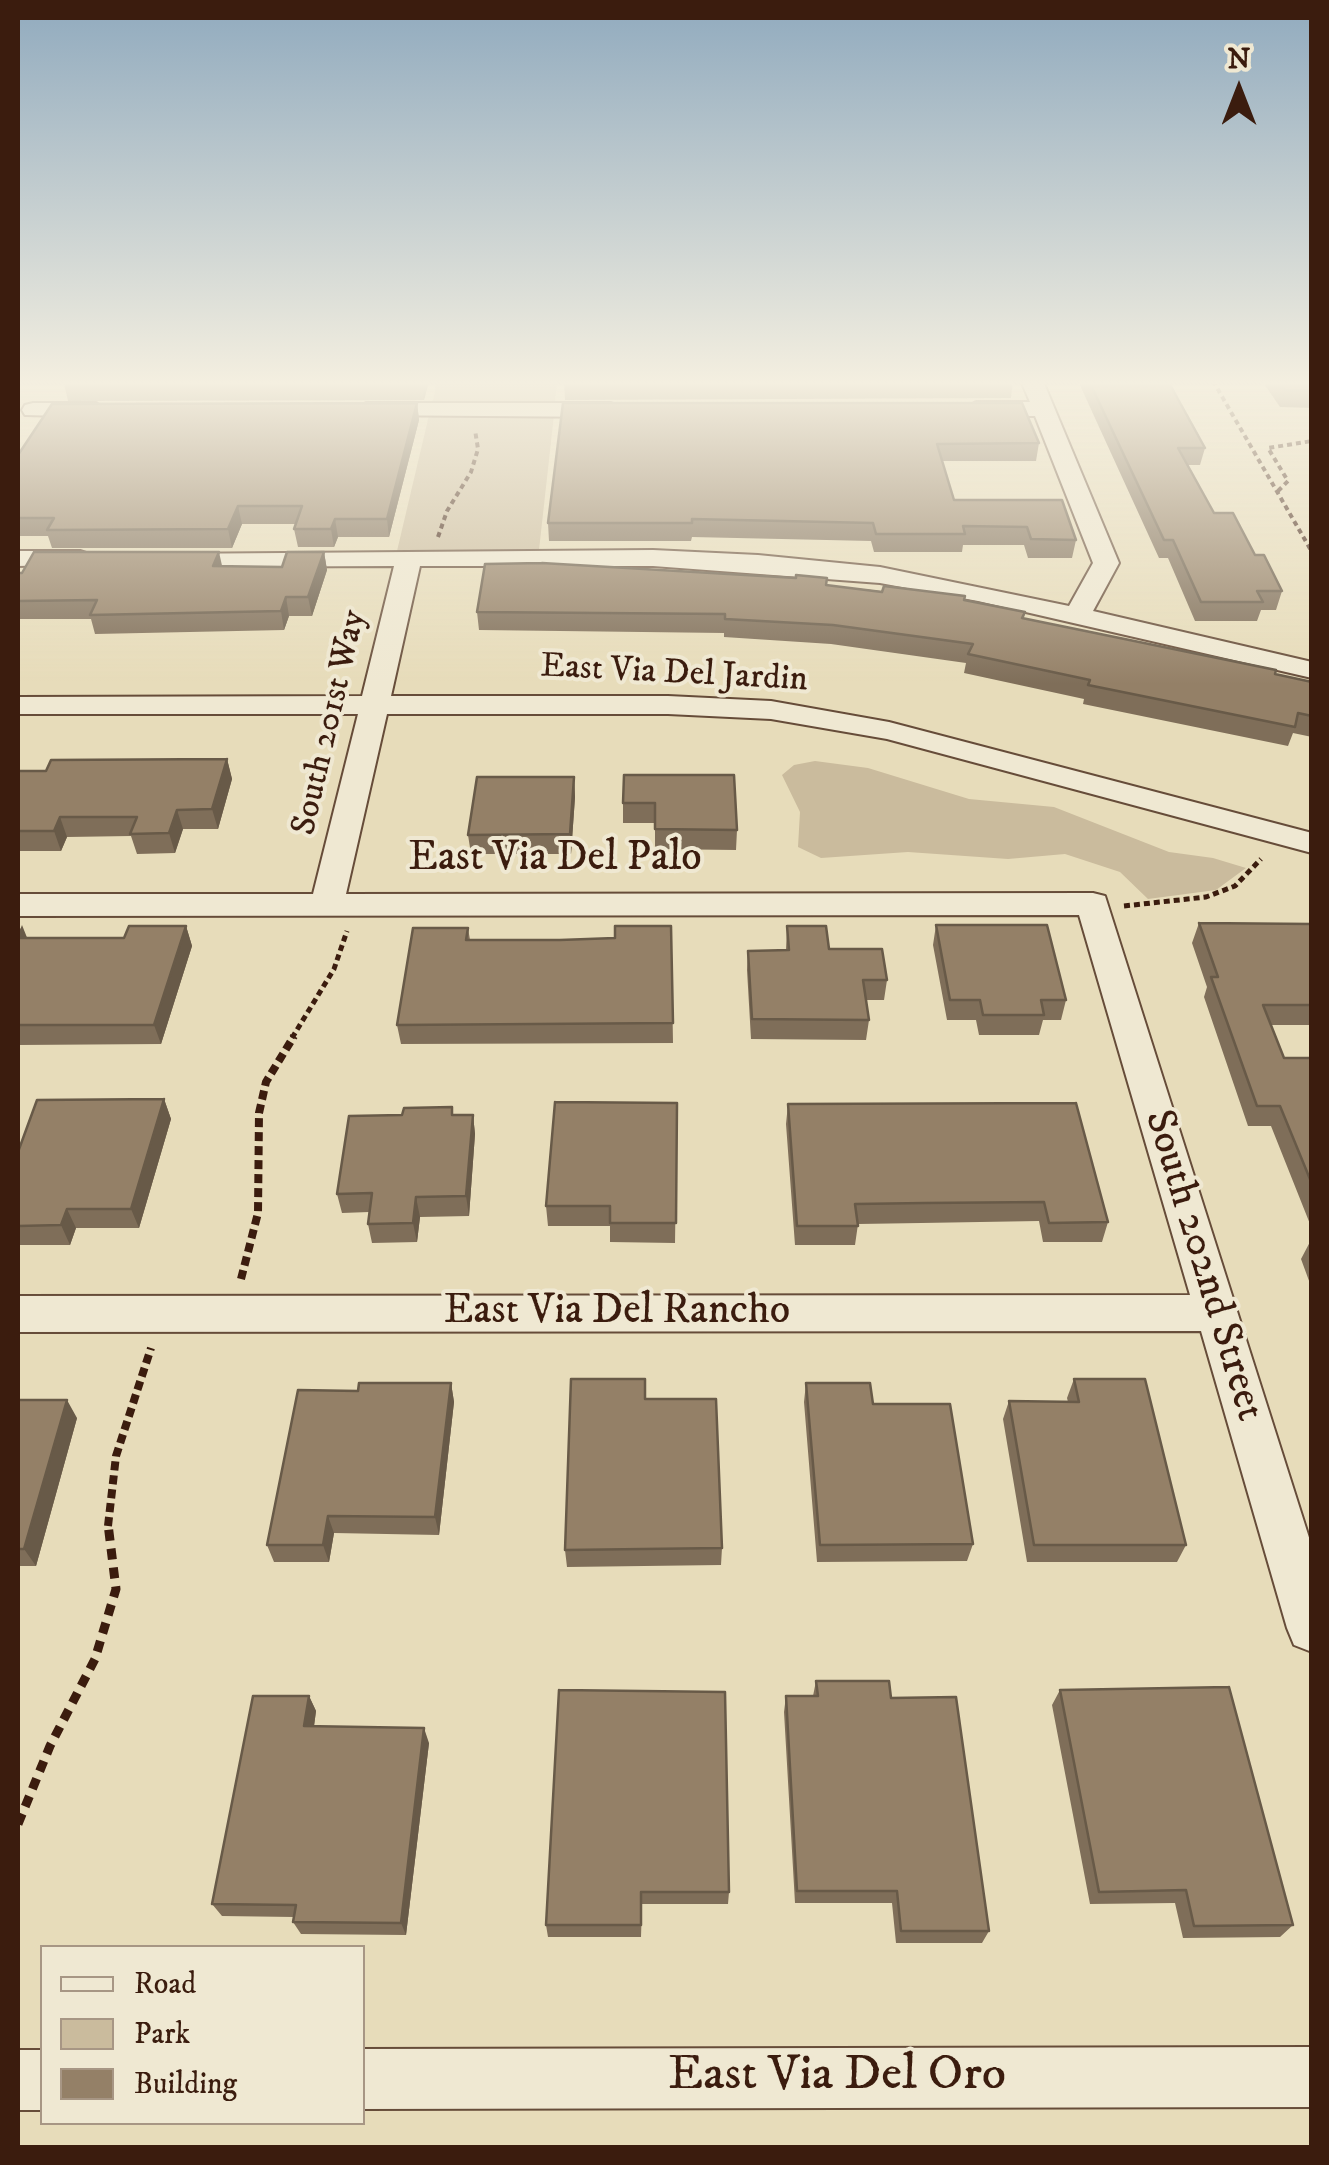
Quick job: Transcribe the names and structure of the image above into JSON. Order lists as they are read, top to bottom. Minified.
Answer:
{"streets":{"street":["East Via Del Jardin","South 201st Way","East Via Del Palo","South 202nd Street","East Via Del Rancho","East Via Del Oro"]},"crossings":[["East Via Del Jardin","South 201st Way"],["South 201st Way","East Via Del Palo"],["East Via Del Palo","South 202nd Street"],["South 202nd Street","East Via Del Rancho"]],"legend":["Road","Park","Building"],"north":"top"}
